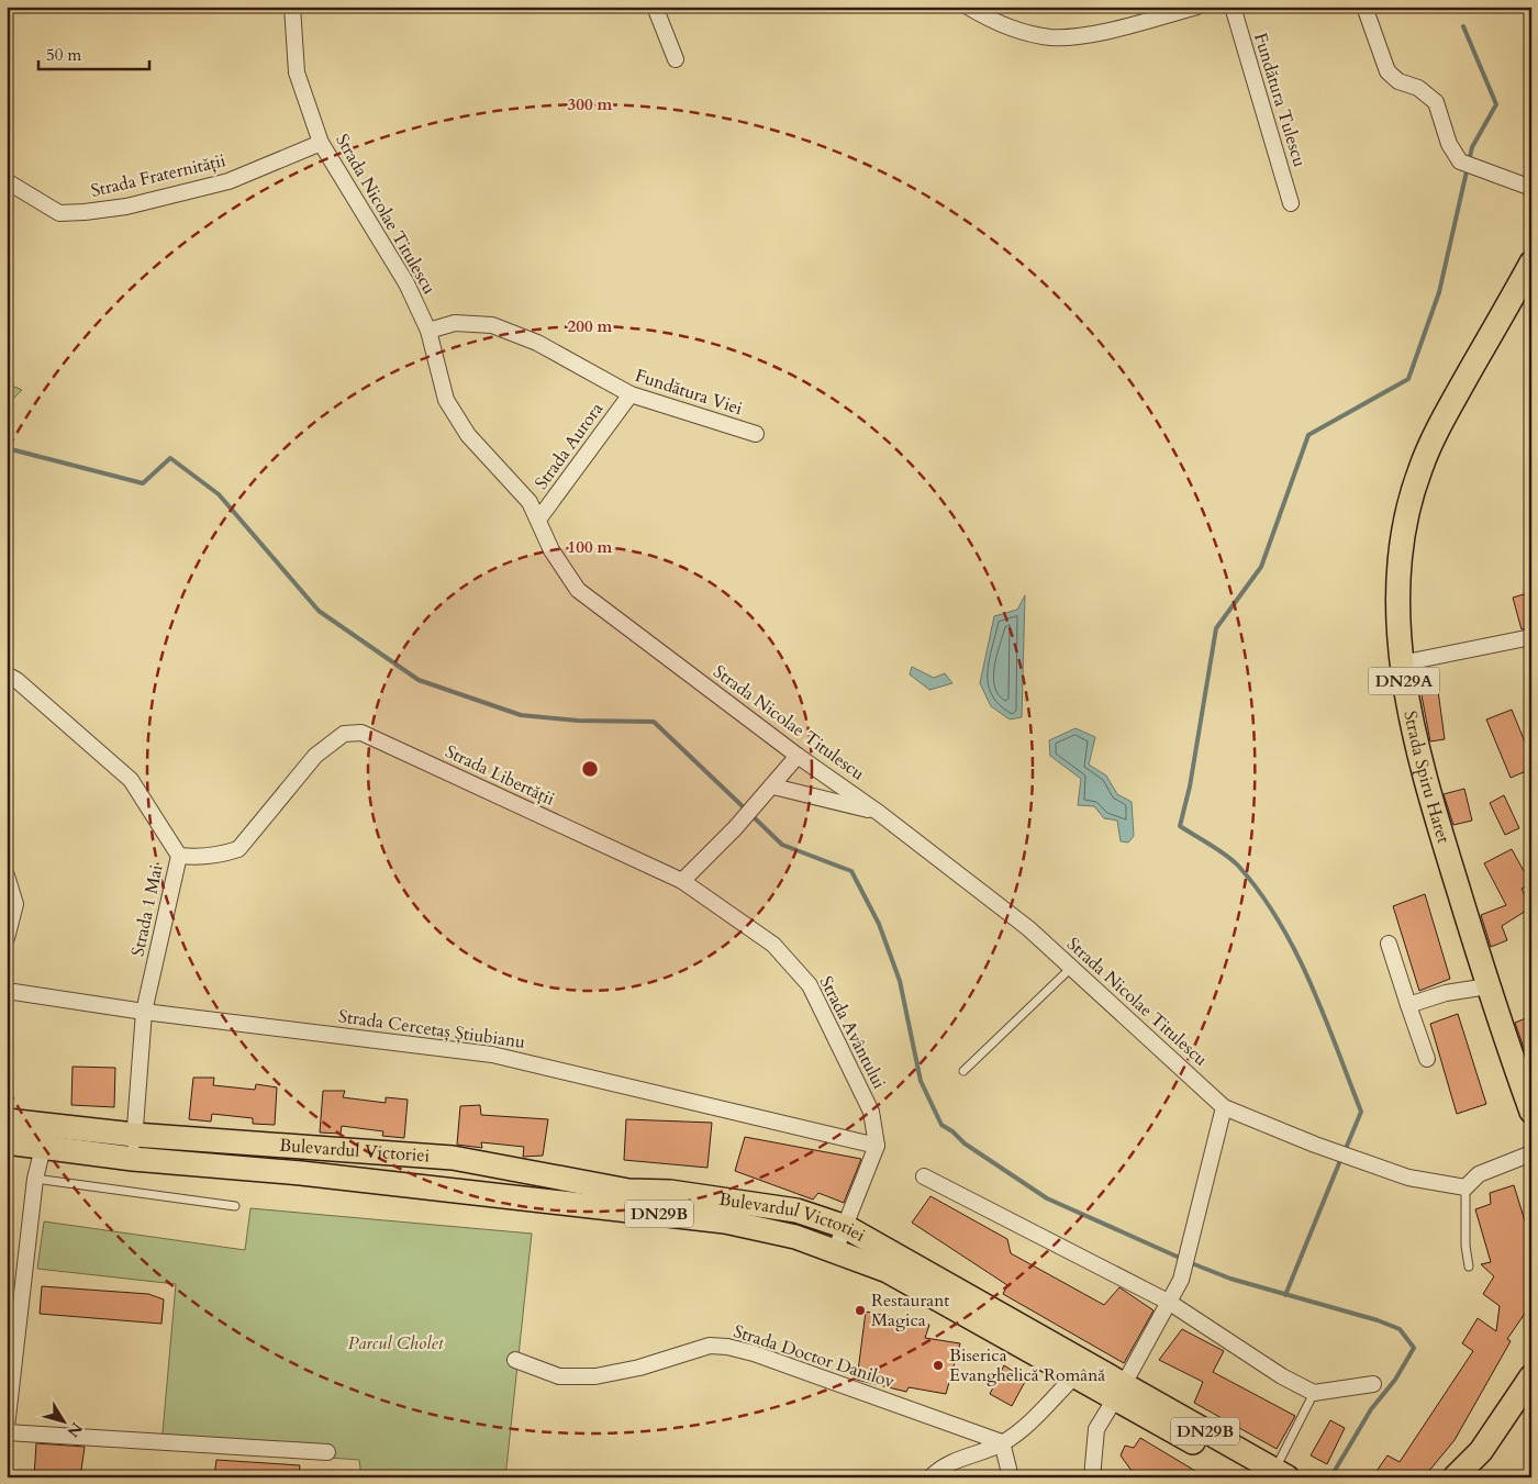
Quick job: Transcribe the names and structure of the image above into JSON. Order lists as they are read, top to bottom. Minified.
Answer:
{"streets":{"main road":["DN29A","Strada Spiru Haret","Bulevardul Victoriei","DN29B"],"street":["Fundătura Tulescu","Strada Fraternității","Strada Nicolae Titulescu","Fundătura Viei","Strada Aurora","Strada Libertății","Strada 1 Mai","Strada Cercetaș Știubianu","Strada Avântului","Strada Doctor Danilov"]},"crossings":[["Strada Fraternității","Strada Nicolae Titulescu"],["Strada Nicolae Titulescu","Fundătura Viei"],["Strada Nicolae Titulescu","Strada Aurora"],["Fundătura Viei","Strada Aurora"],["Strada Libertății","Strada 1 Mai"],["Strada Libertății","Strada Avântului"],["Strada 1 Mai","Strada Cercetaș Știubianu"],["Strada 1 Mai","Bulevardul Victoriei"],["Strada Cercetaș Știubianu","Strada Avântului"],["Strada Avântului","Bulevardul Victoriei"]],"parks":["Parcul Cholet"],"places":["Restaurant Magica","Biserica Evanghelică Română"],"scale_bar":"50 m","north":"bottom right","rings":["300 m","200 m","100 m"]}
